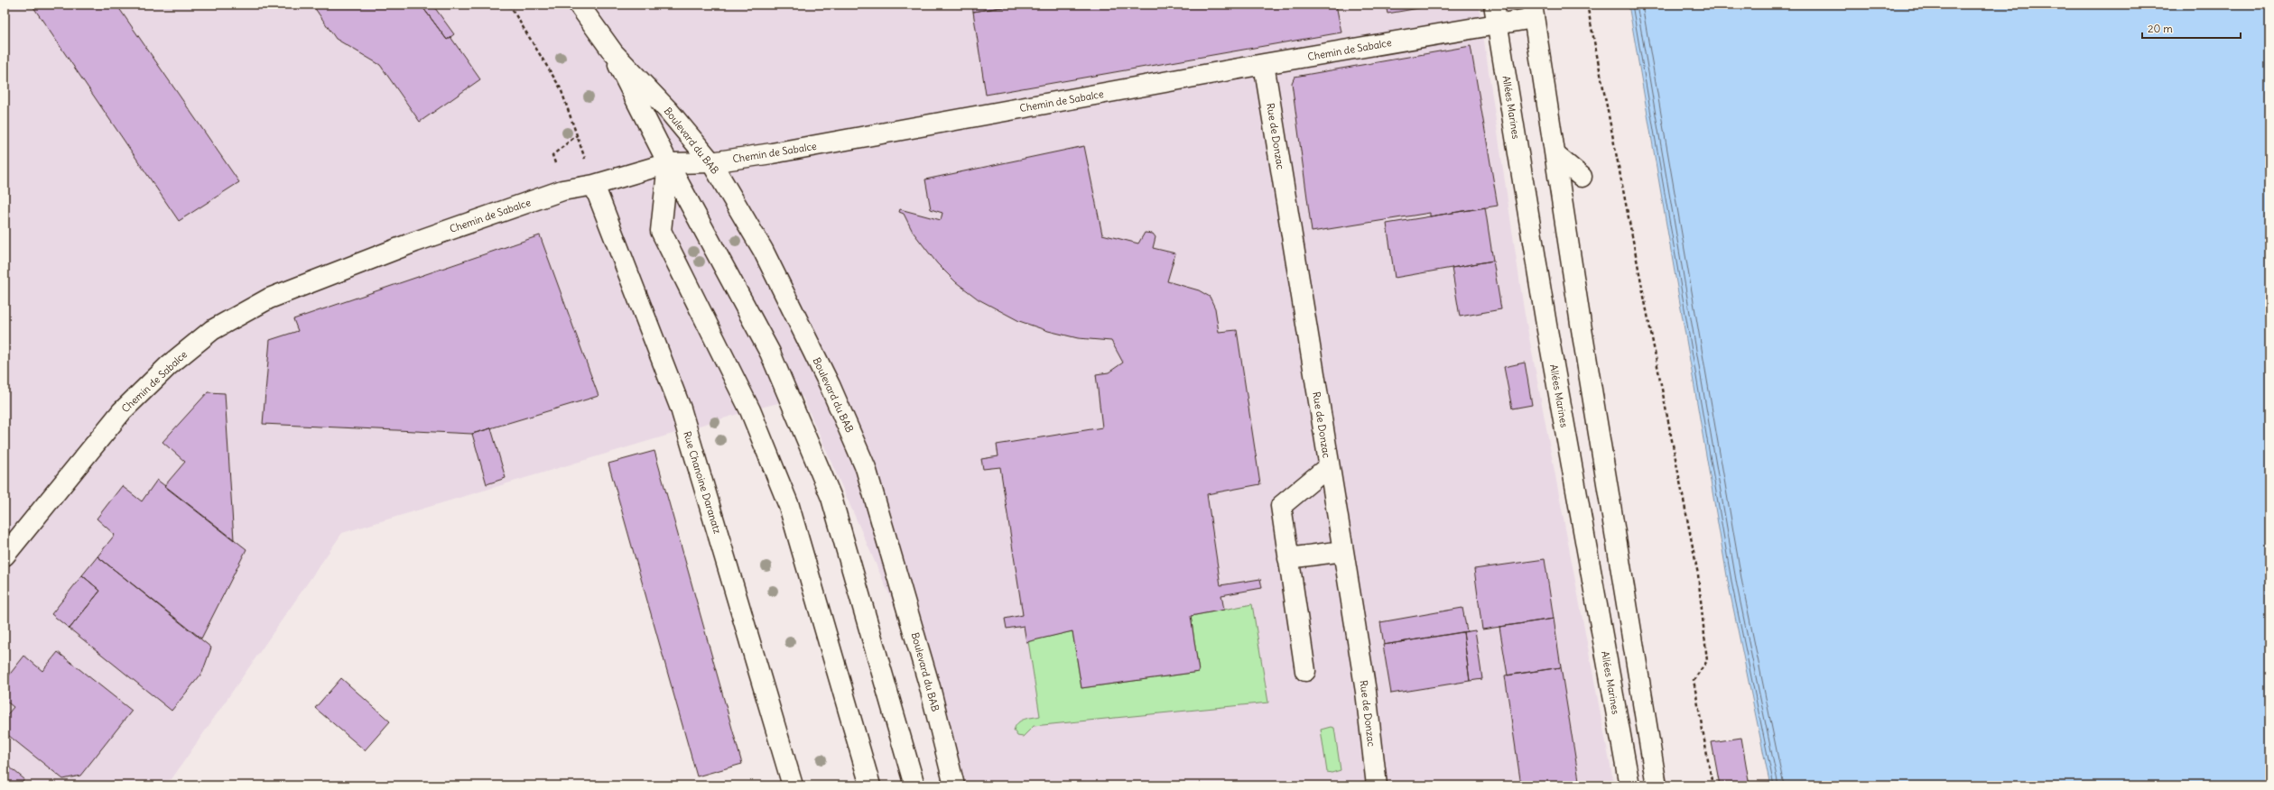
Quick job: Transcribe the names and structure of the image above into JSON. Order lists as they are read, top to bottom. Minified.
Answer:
{"streets":{"main road":["Chemin de Sabalce","Allées Marines","Rue de Donzac","Boulevard du BAB","Rue Chanoine Daranatz"]},"crossings":[["Chemin de Sabalce","Allées Marines"],["Chemin de Sabalce","Rue de Donzac"],["Chemin de Sabalce","Boulevard du BAB"],["Chemin de Sabalce","Rue Chanoine Daranatz"]],"scale_bar":"20 m"}
